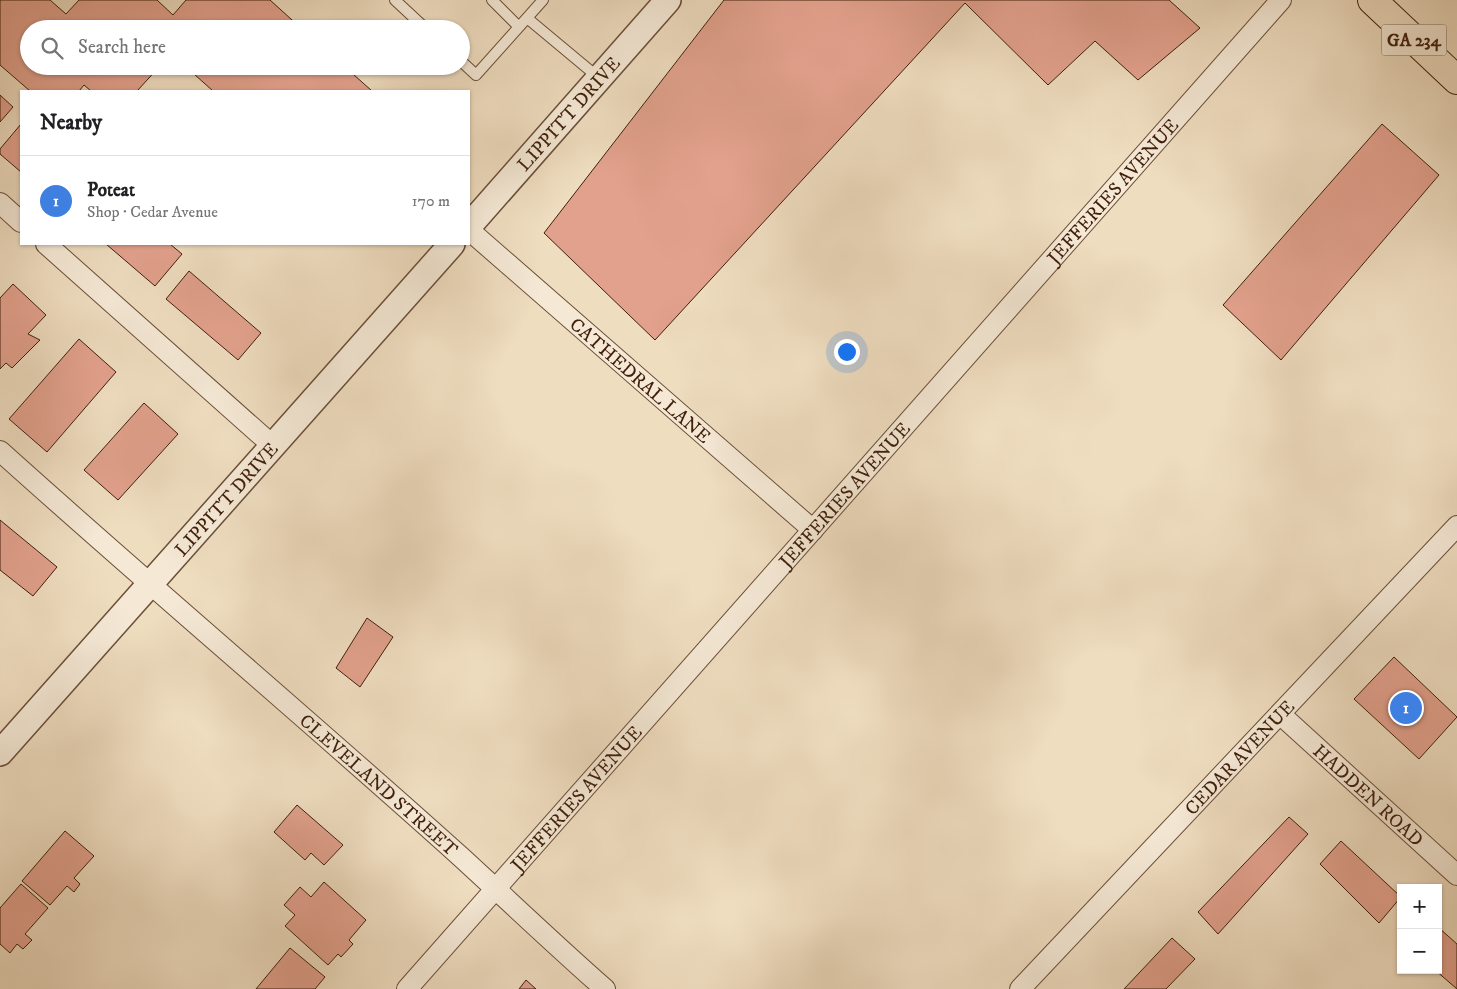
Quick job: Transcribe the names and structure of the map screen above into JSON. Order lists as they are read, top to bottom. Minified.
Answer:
{"streets":{"main road":["GA 234"],"street":["LIPPITT DRIVE","JEFFERIES AVENUE","CATHEDRAL LANE","CEDAR AVENUE","CLEVELAND STREET","HADDEN ROAD"]},"crossings":[["LIPPITT DRIVE","CLEVELAND STREET"],["JEFFERIES AVENUE","CATHEDRAL LANE"],["JEFFERIES AVENUE","CLEVELAND STREET"],["CEDAR AVENUE","HADDEN ROAD"]],"page":{"search":"Search here","heading":"Nearby","list":[{"mark":"1","name":"Poteat","note":"Shop · Cedar Avenue","value":"170 m"}],"pins":"1","map_buttons":["+","−"]}}
